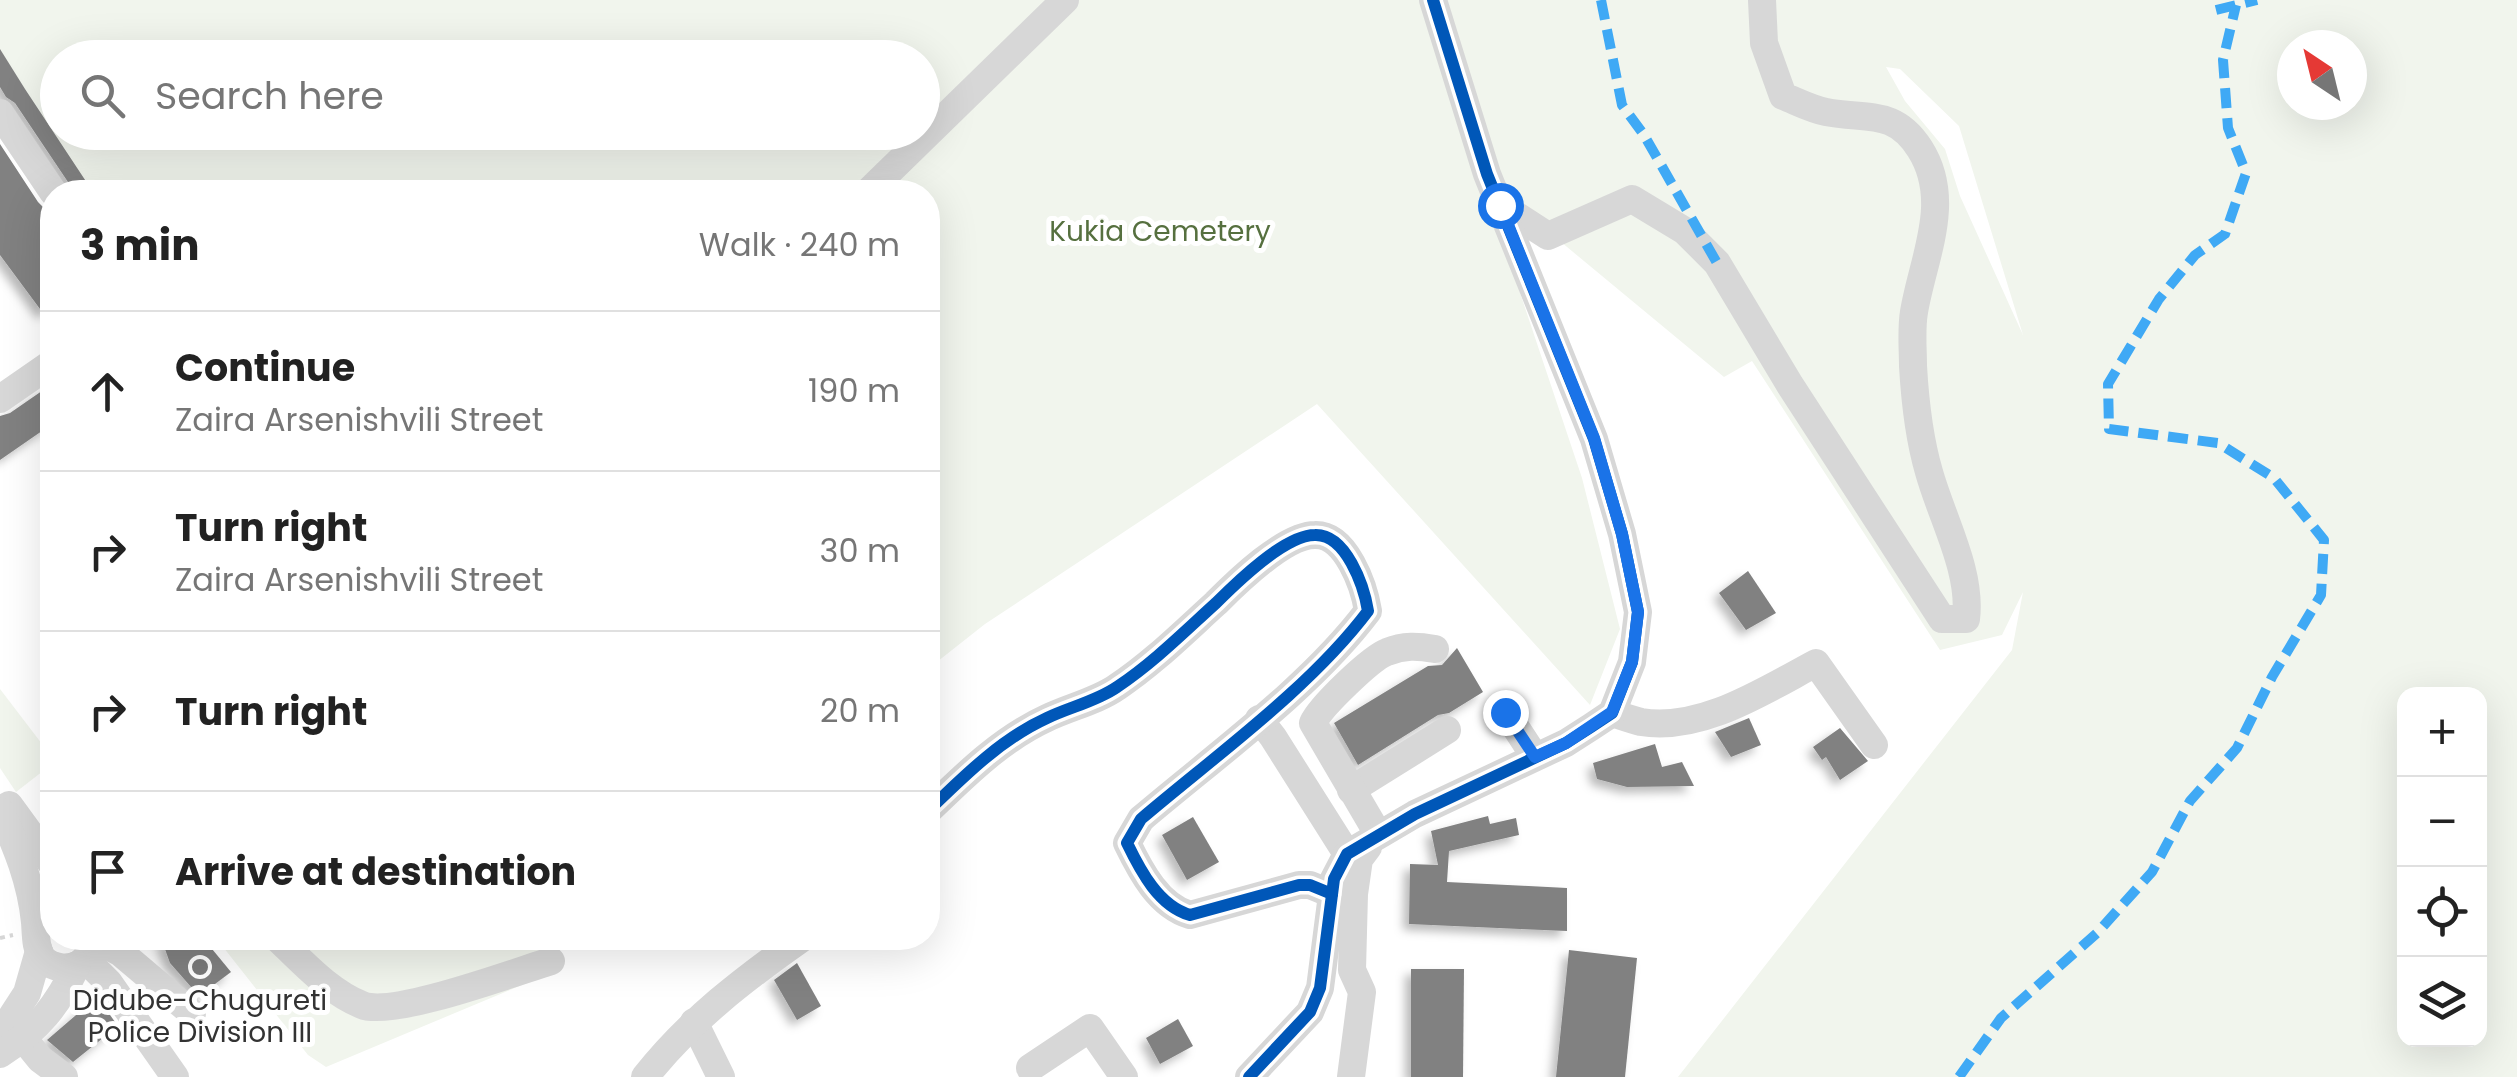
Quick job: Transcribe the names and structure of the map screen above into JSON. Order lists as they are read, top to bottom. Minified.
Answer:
{"parks":["Kukia Cemetery"],"places":["Didube-Chugureti Police Division III"],"north":"top left","page":{"search":"Search here","heading":["3 min","Walk · 240 m"],"list":[["Continue","Zaira Arsenishvili Street","190 m"],["Turn right","Zaira Arsenishvili Street","30 m"],["Turn right","20 m"],"Arrive at destination"],"map_buttons":["+","−"]}}
